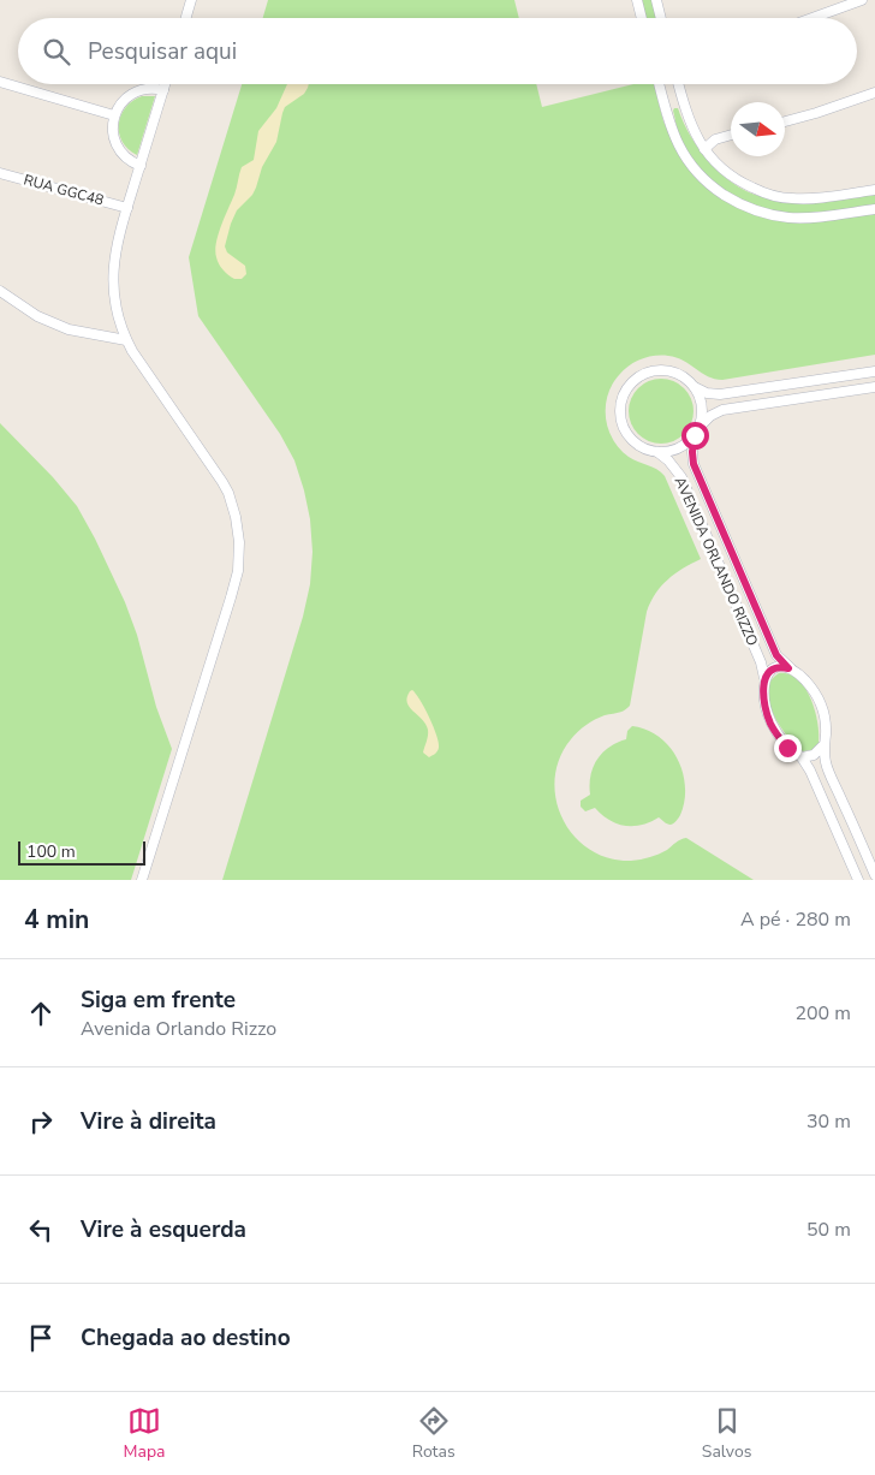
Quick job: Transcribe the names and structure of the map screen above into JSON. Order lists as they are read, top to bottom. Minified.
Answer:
{"streets":{"street":["RUA GGC48","AVENIDA ORLANDO RIZZO"]},"scale_bar":"100 m","north":"right","page":{"search":"Pesquisar aqui","scale":"100 m","heading":["4 min","A pé · 280 m"],"list":[["Siga em frente","Avenida Orlando Rizzo","200 m"],["Vire à direita","30 m"],["Vire à esquerda","50 m"],"Chegada ao destino"],"nav":["Mapa","Rotas","Salvos"]}}
